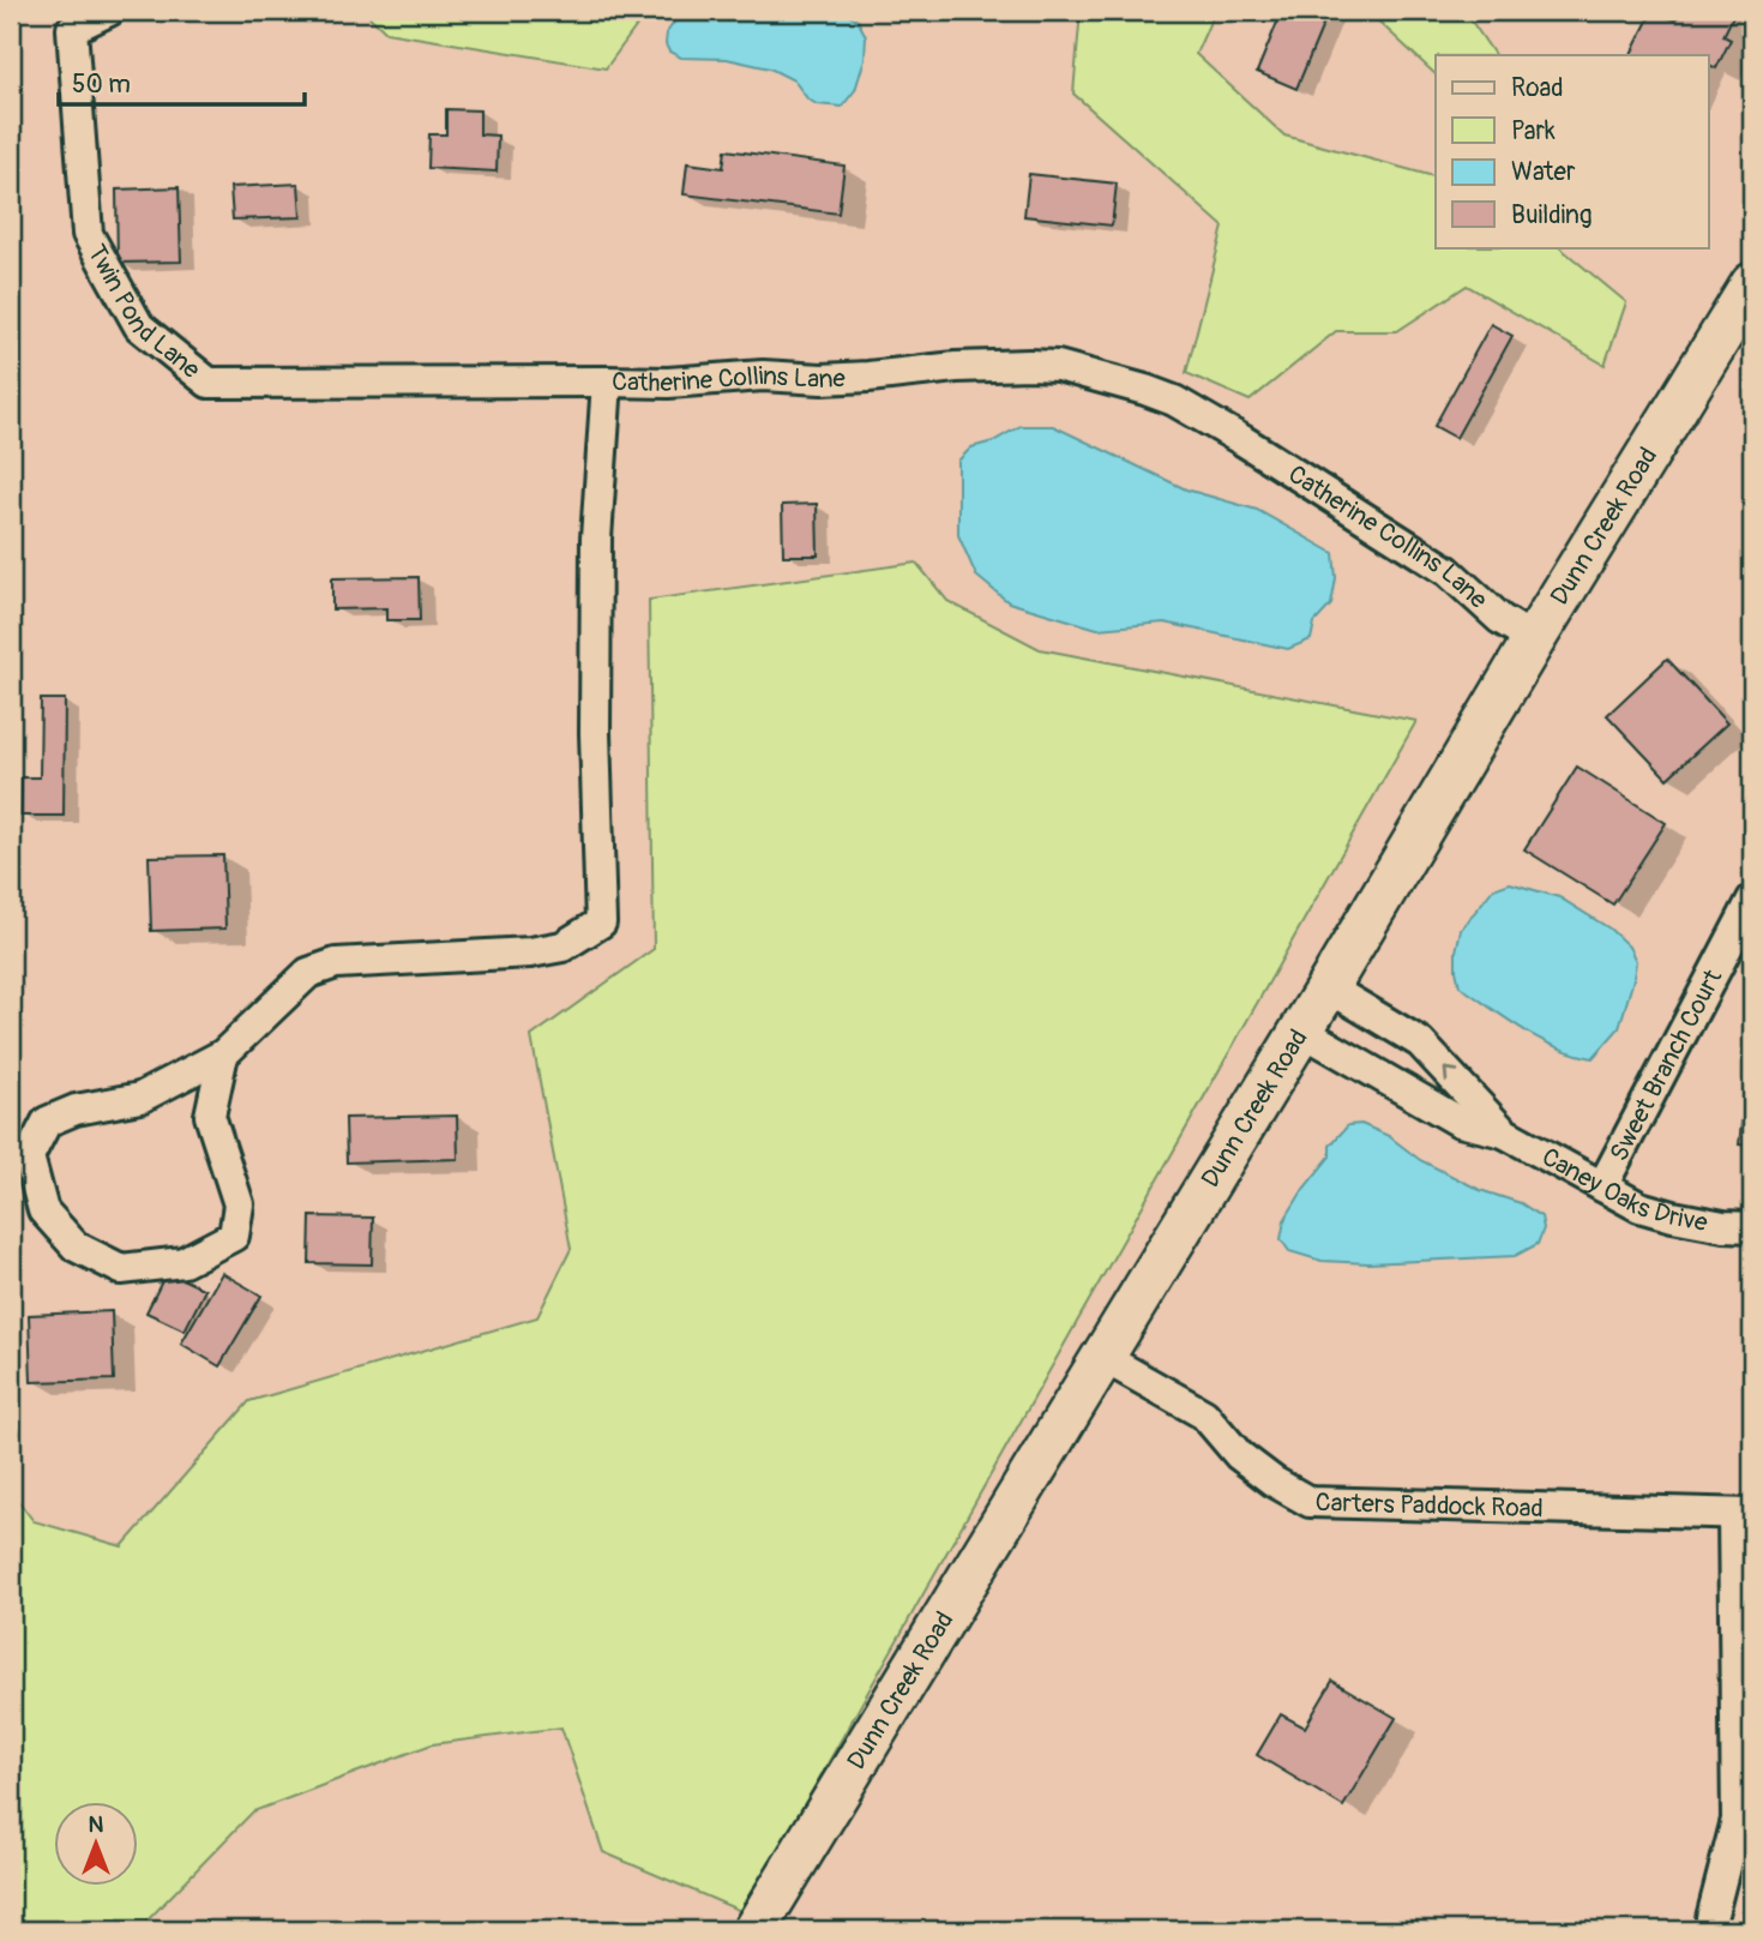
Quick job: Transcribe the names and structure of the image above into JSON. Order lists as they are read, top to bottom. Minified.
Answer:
{"streets":{"street":["Twin Pond Lane","Catherine Collins Lane","Dunn Creek Road","Sweet Branch Court","Caney Oaks Drive","Carters Paddock Road"]},"crossings":[["Twin Pond Lane","Catherine Collins Lane"],["Catherine Collins Lane","Dunn Creek Road"],["Dunn Creek Road","Caney Oaks Drive"],["Dunn Creek Road","Carters Paddock Road"],["Sweet Branch Court","Caney Oaks Drive"]],"legend":["Road","Park","Water","Building"],"scale_bar":"50 m","north":"top"}
